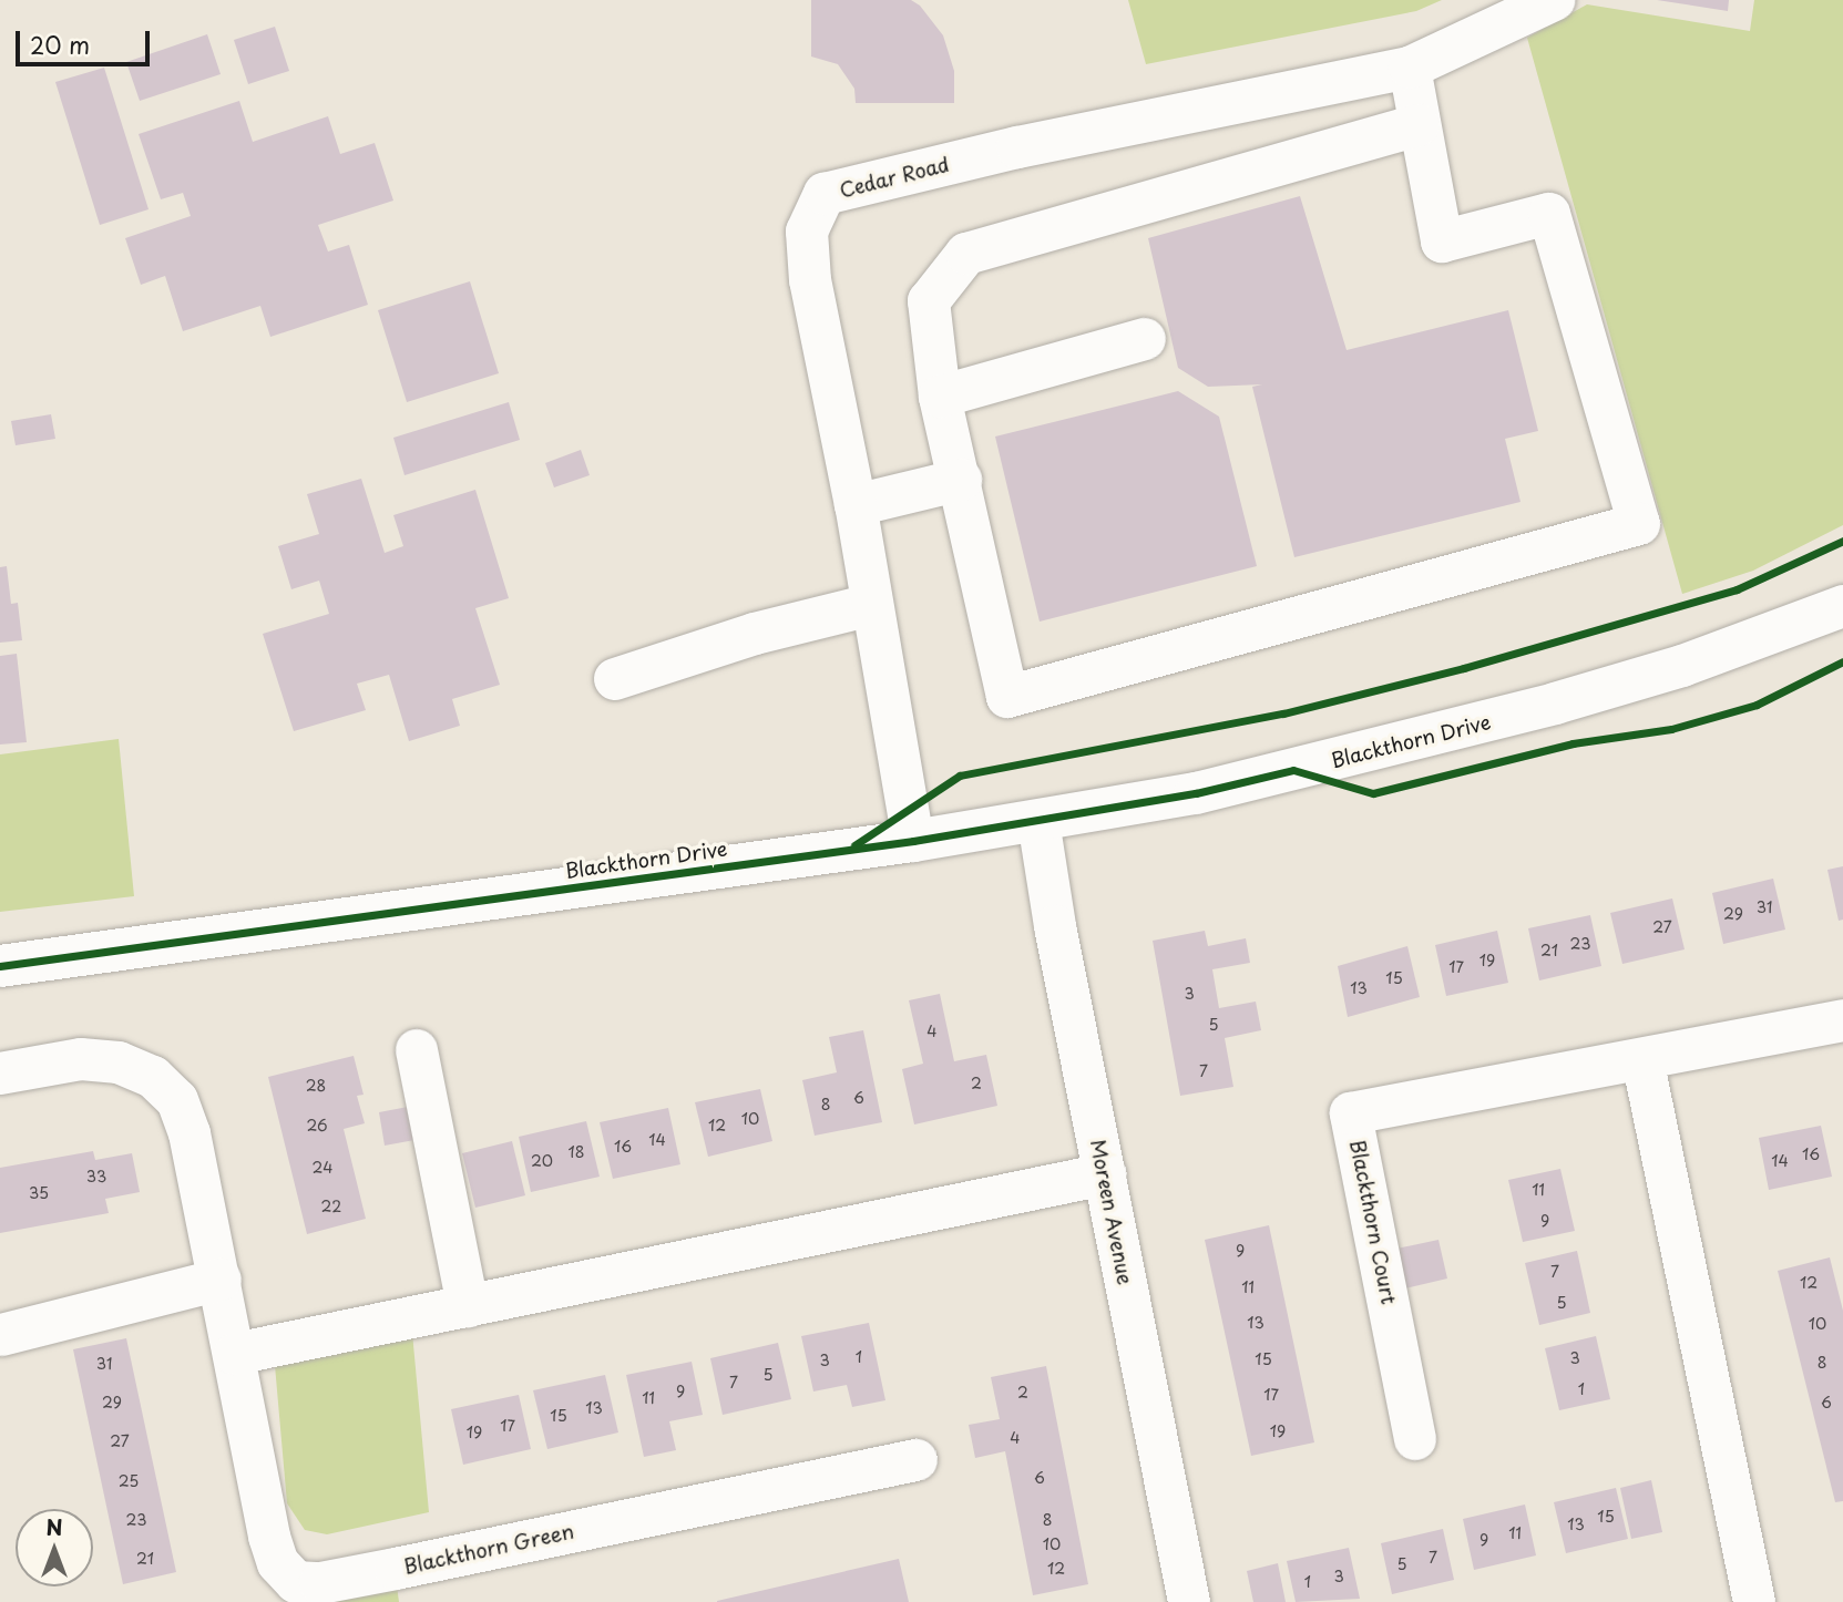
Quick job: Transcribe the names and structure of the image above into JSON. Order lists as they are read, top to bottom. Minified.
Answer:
{"streets":{"street":["Cedar Road","Blackthorn Drive","Moreen Avenue","Blackthorn Court","Blackthorn Green"]},"crossings":[["Cedar Road","Blackthorn Drive"],["Blackthorn Drive","Moreen Avenue"]],"house_numbers":["31","29","27","23","21","19","17","15","13","3","5","4","7","2","28","6","8","10","26","12","14","16","18","16","20","14","24","33","11","35","22","9","9","7","12","11","5","13","10","1","3","15","3","8","31","5","7","1","9","2","17","11","29","6","13","15","17","19","19","4","27","6","25","15","23","8","13","11","9","10","7","21","5","12","3","1"],"scale_bar":"20 m","north":"top"}
